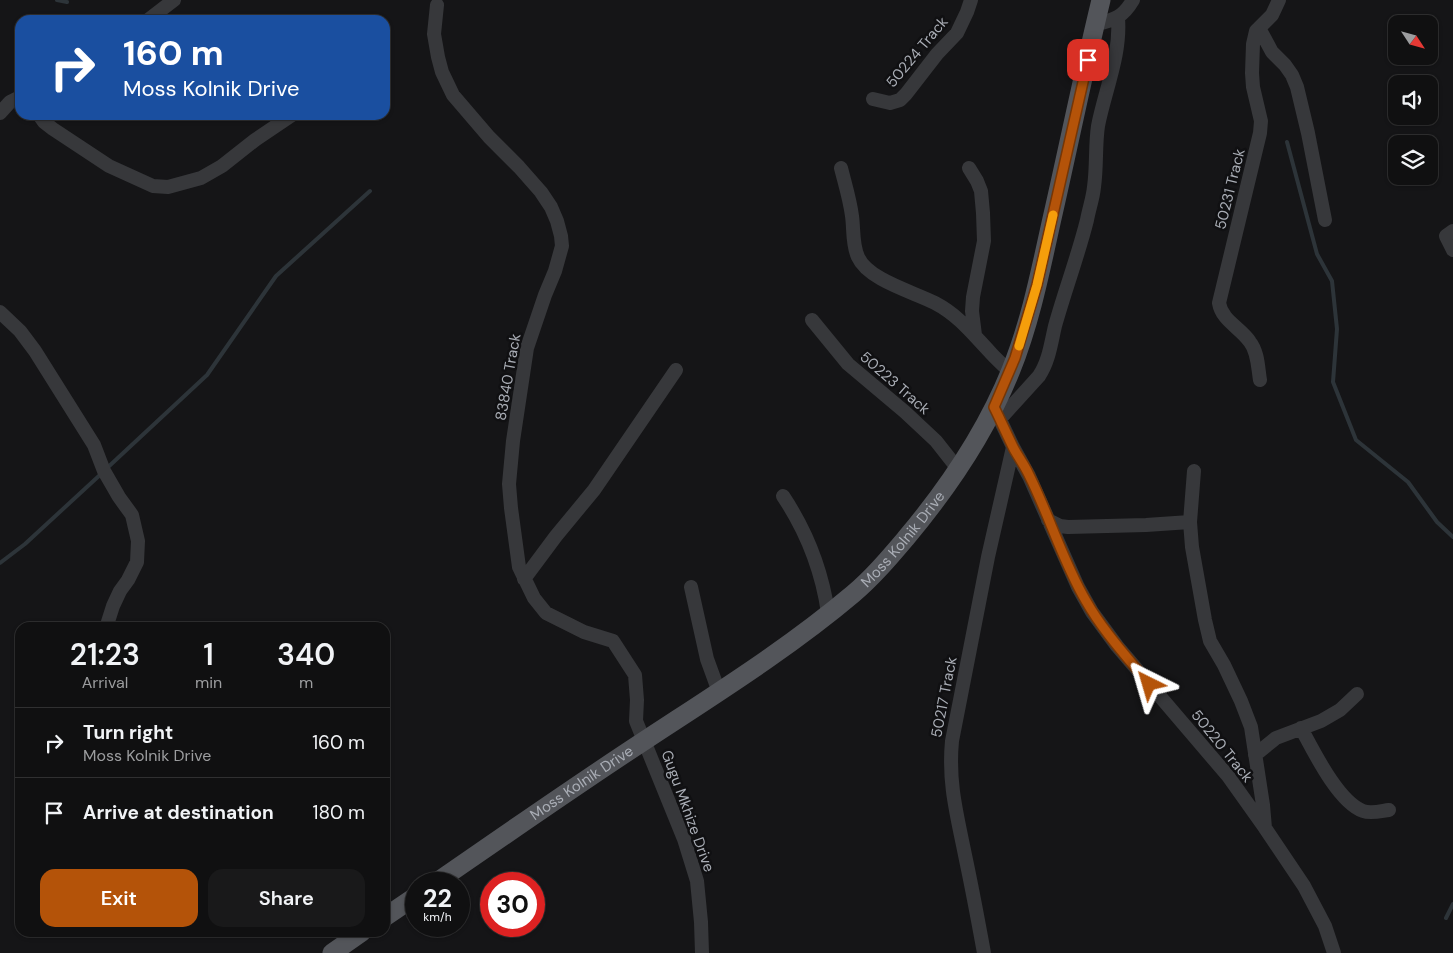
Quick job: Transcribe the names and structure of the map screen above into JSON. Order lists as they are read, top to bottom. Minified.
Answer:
{"streets":{"main road":["Moss Kolnik Drive"],"street":["50224 Track","50231 Track","83840 Track","50223 Track","50217 Track","50220 Track","Gugu Mkhize Drive"]},"crossings":[["83840 Track","Moss Kolnik Drive"],["83840 Track","Gugu Mkhize Drive"],["50223 Track","Moss Kolnik Drive"],["Moss Kolnik Drive","50220 Track"],["Moss Kolnik Drive","Gugu Mkhize Drive"],["50217 Track","50220 Track"]],"north":"bottom right","page":{"turn":["160 m","Moss Kolnik Drive"],"eta":["21:23","Arrival","1","min","340","m"],"list":[{"name":"Turn right","note":"Moss Kolnik Drive","value":"160 m"},{"name":"Arrive at destination","value":"180 m"}],"buttons":["Exit","Share"],"speed":"22 km/h","limit":"30"}}
